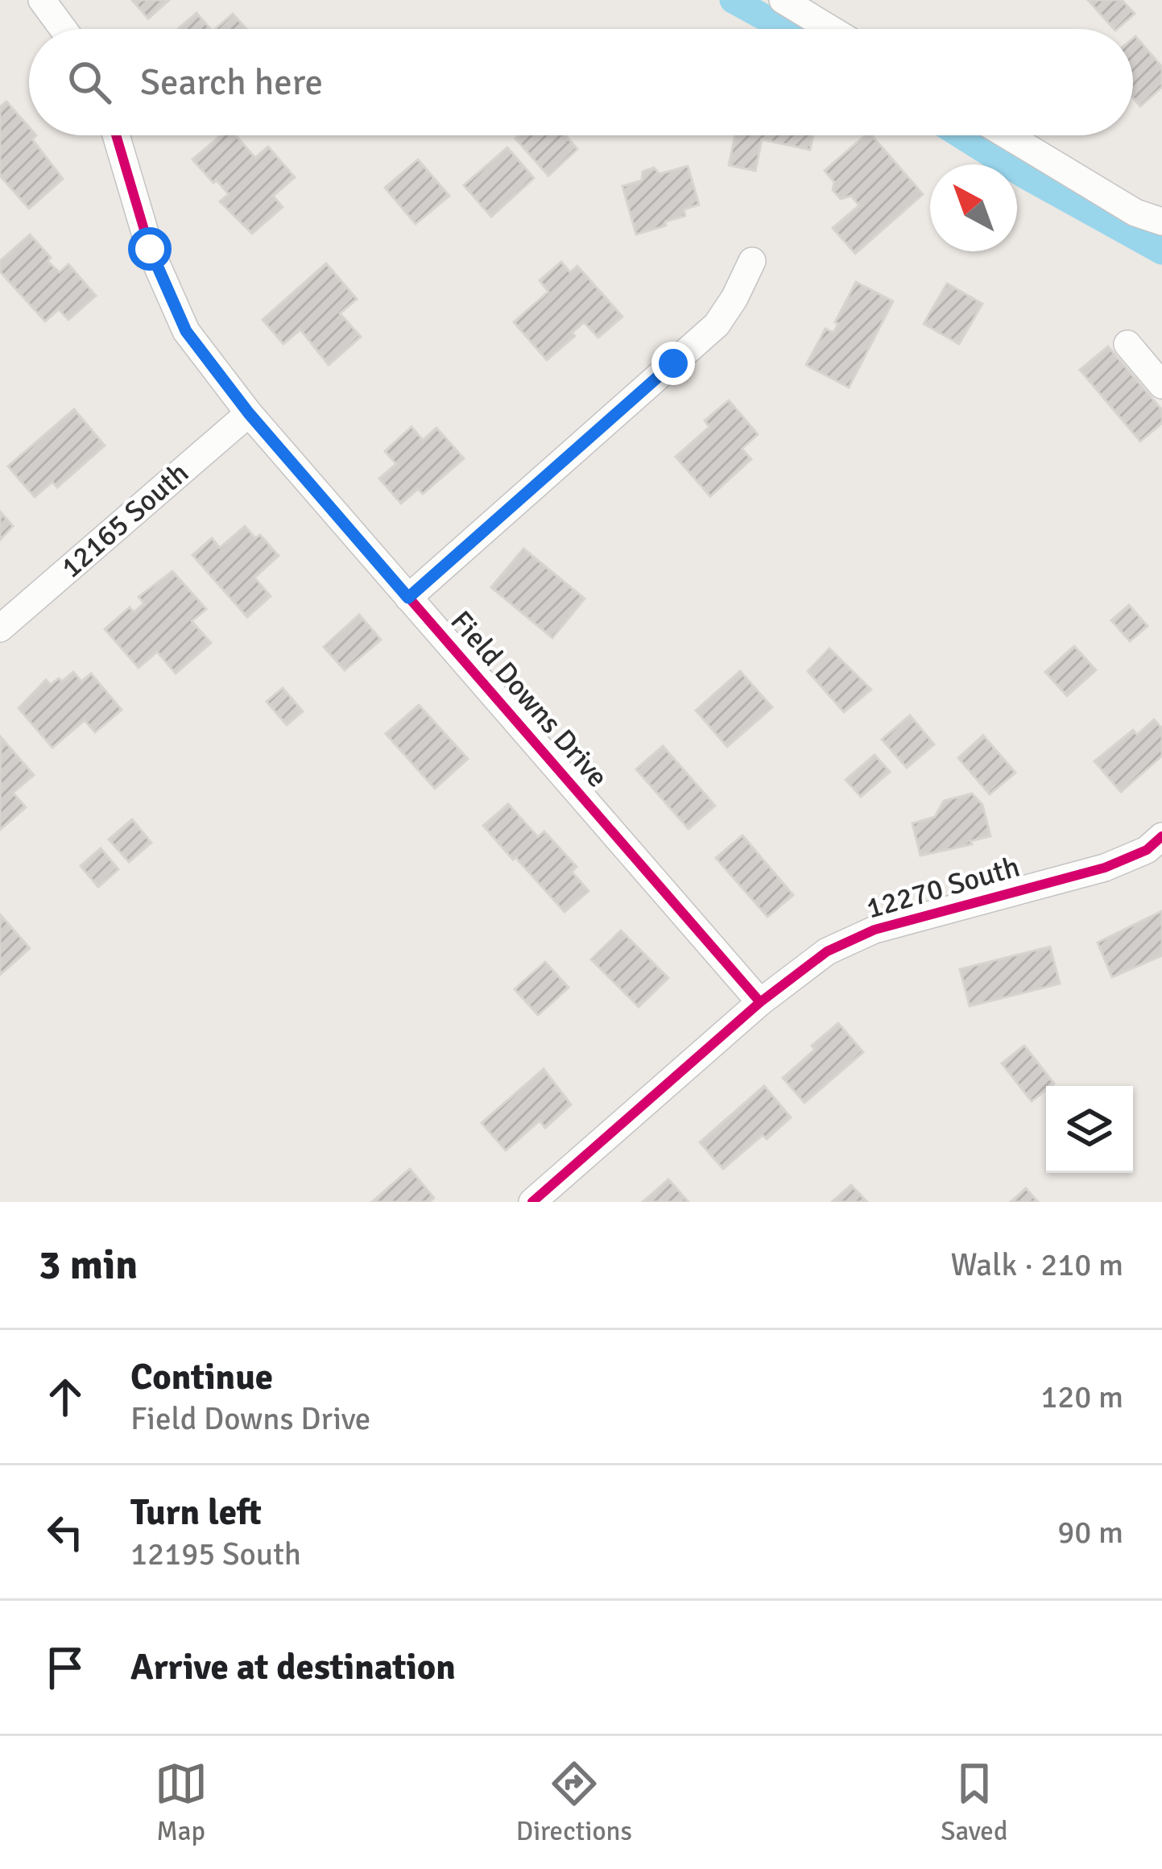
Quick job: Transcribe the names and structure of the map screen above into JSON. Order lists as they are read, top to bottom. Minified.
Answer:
{"streets":{"street":["12165 South","Field Downs Drive","12270 South"]},"crossings":[["12165 South","Field Downs Drive"],["Field Downs Drive","12270 South"]],"north":"top left","page":{"search":"Search here","heading":["3 min","Walk · 210 m"],"list":[["Continue","Field Downs Drive","120 m"],["Turn left","12195 South","90 m"],"Arrive at destination"],"nav":["Map","Directions","Saved"]}}
